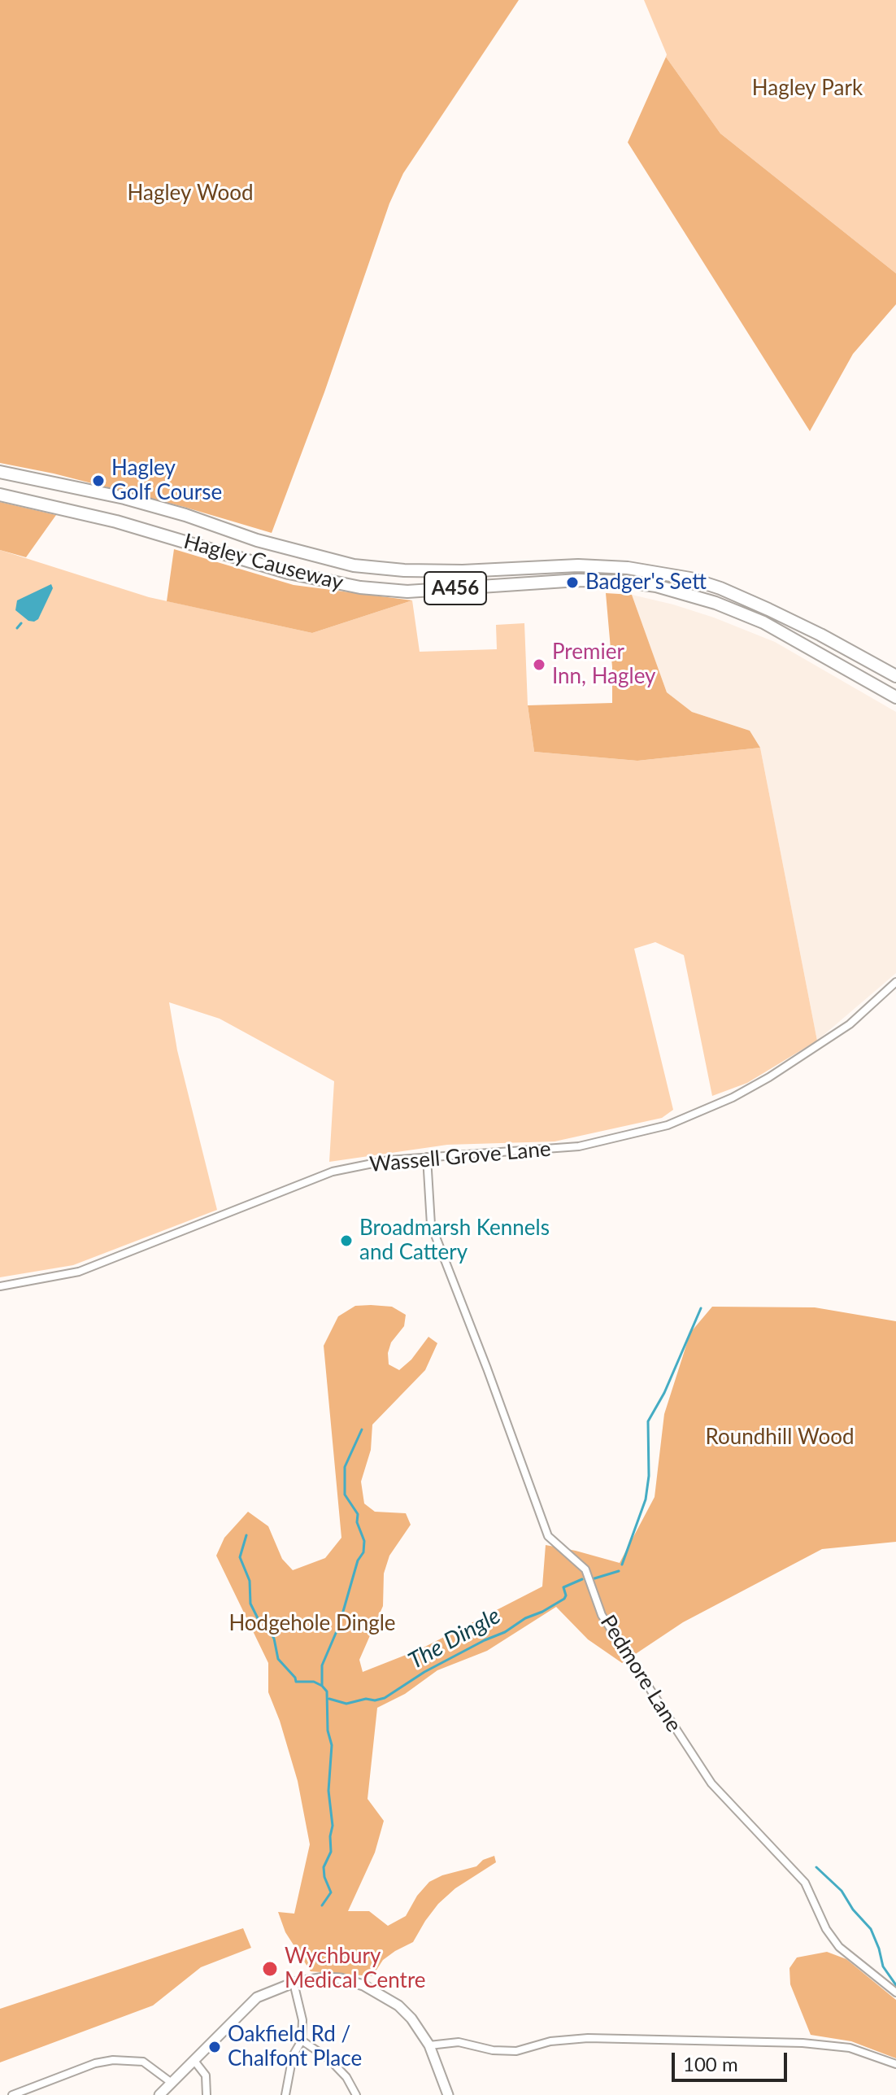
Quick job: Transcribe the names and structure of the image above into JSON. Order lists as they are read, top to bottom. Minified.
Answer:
{"streets":{"highway":["Hagley Causeway","A456"],"street":["Wassell Grove Lane","Pedmore Lane"]},"crossings":[["Wassell Grove Lane","Pedmore Lane"]],"water":["The Dingle"],"parks":["Hagley Park","Hagley Wood","Roundhill Wood","Hodgehole Dingle"],"places":["Hagley Golf Course","Badger's Sett","Premier Inn, Hagley","Broadmarsh Kennels and Cattery","Wychbury Medical Centre","Oakfield Rd / Chalfont Place"],"scale_bar":"100 m"}
